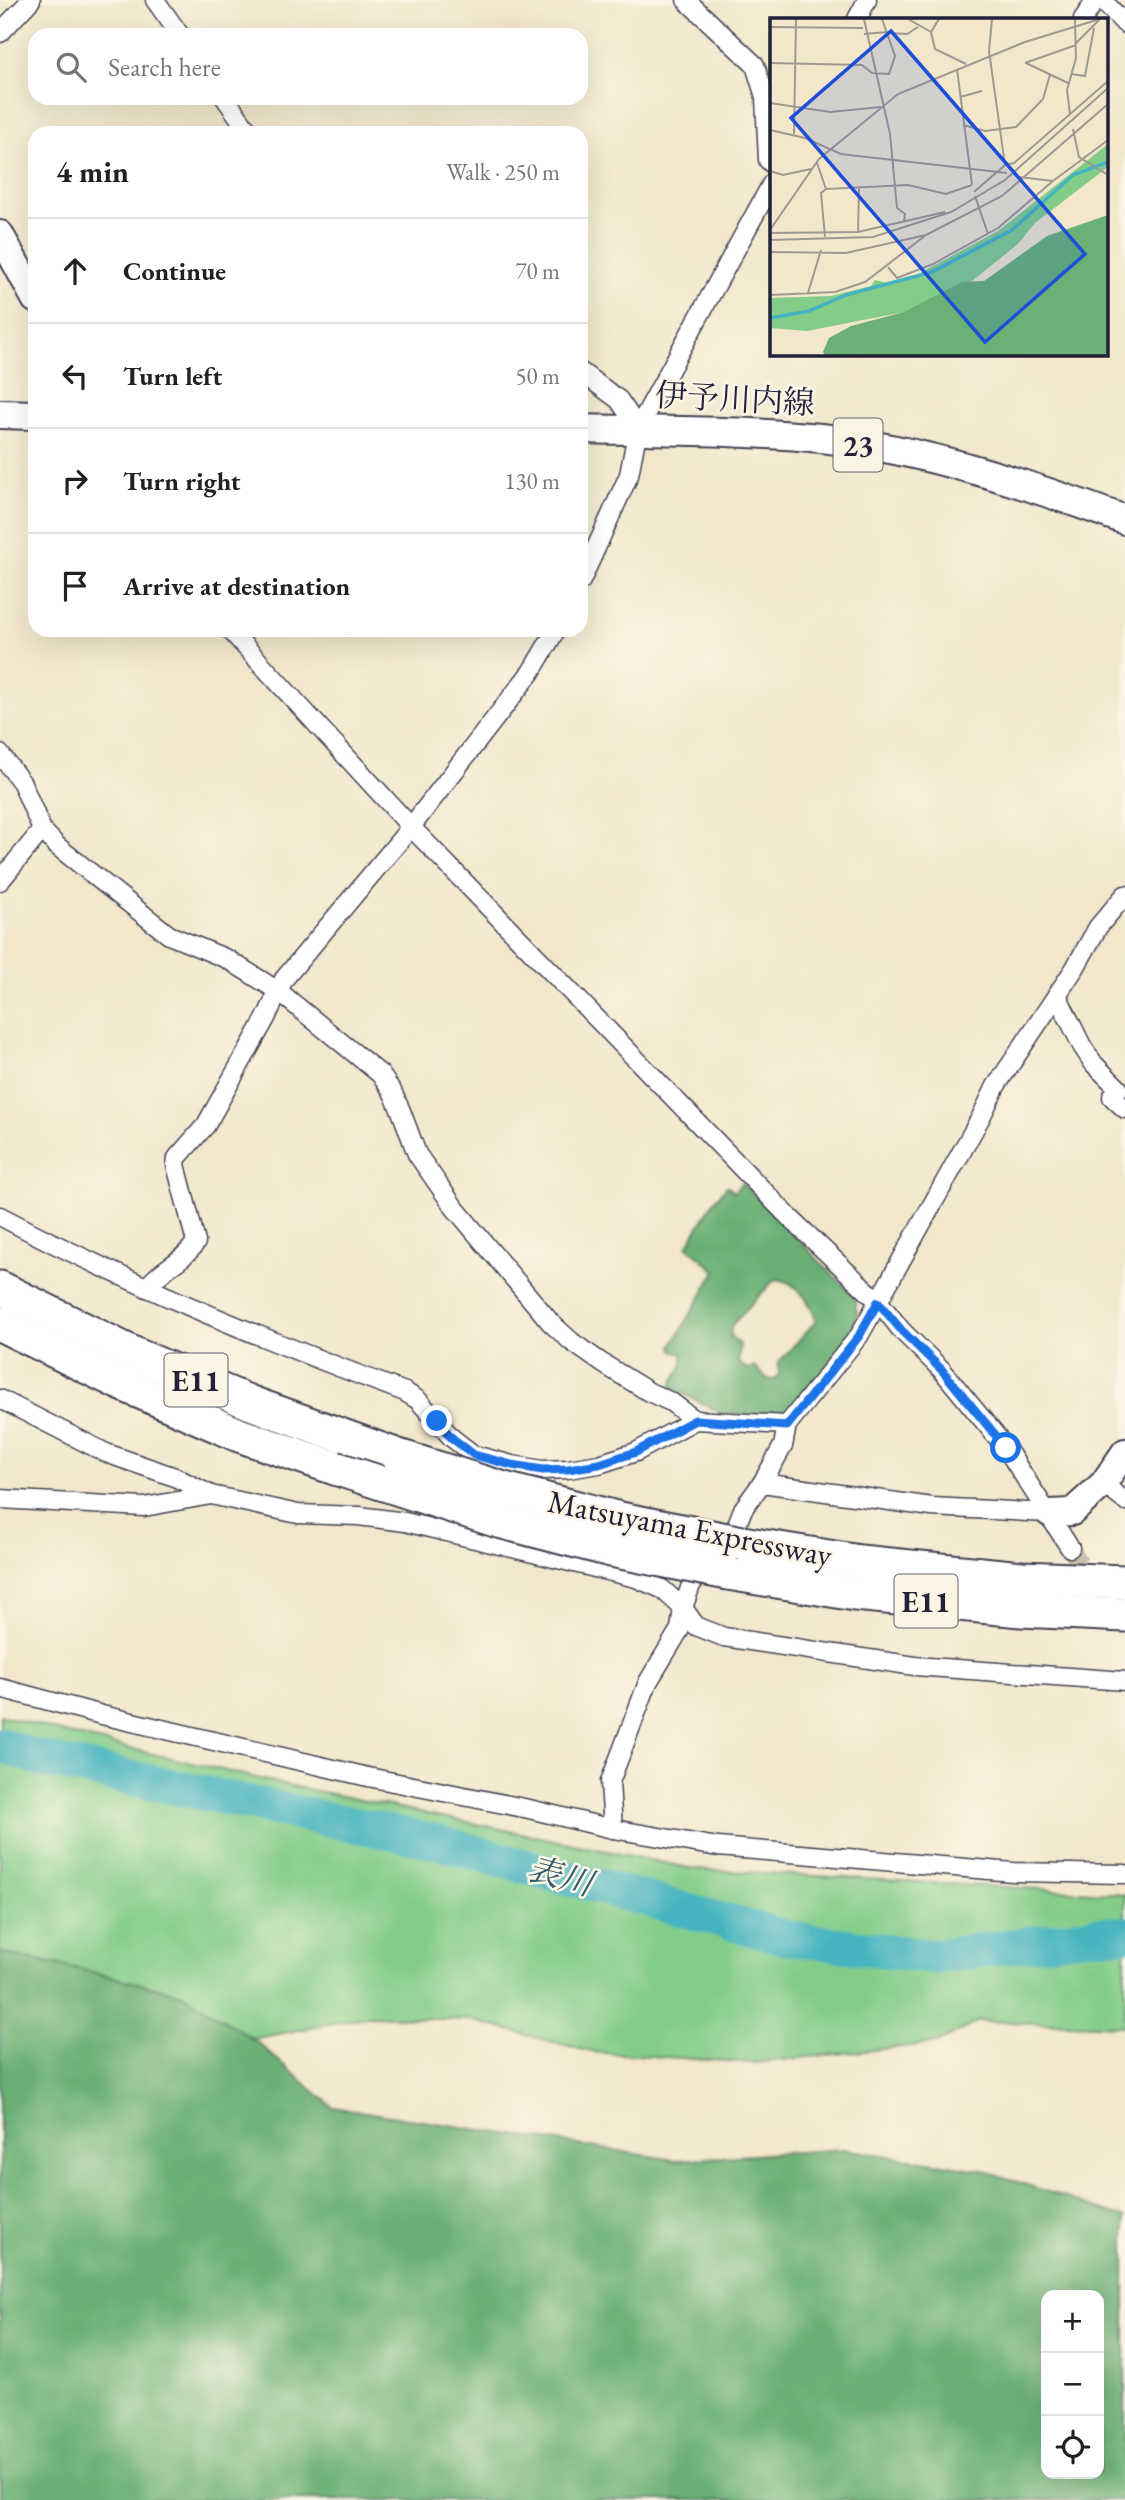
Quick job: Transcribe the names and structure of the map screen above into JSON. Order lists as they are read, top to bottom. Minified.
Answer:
{"streets":{"highway":["E11","Matsuyama Expressway"],"main road":["伊予川内線","23"]},"water":["表川"],"page":{"search":"Search here","heading":["4 min","Walk · 250 m"],"list":[["Continue","70 m"],["Turn left","50 m"],["Turn right","130 m"],"Arrive at destination"],"map_buttons":["+","−"]}}
